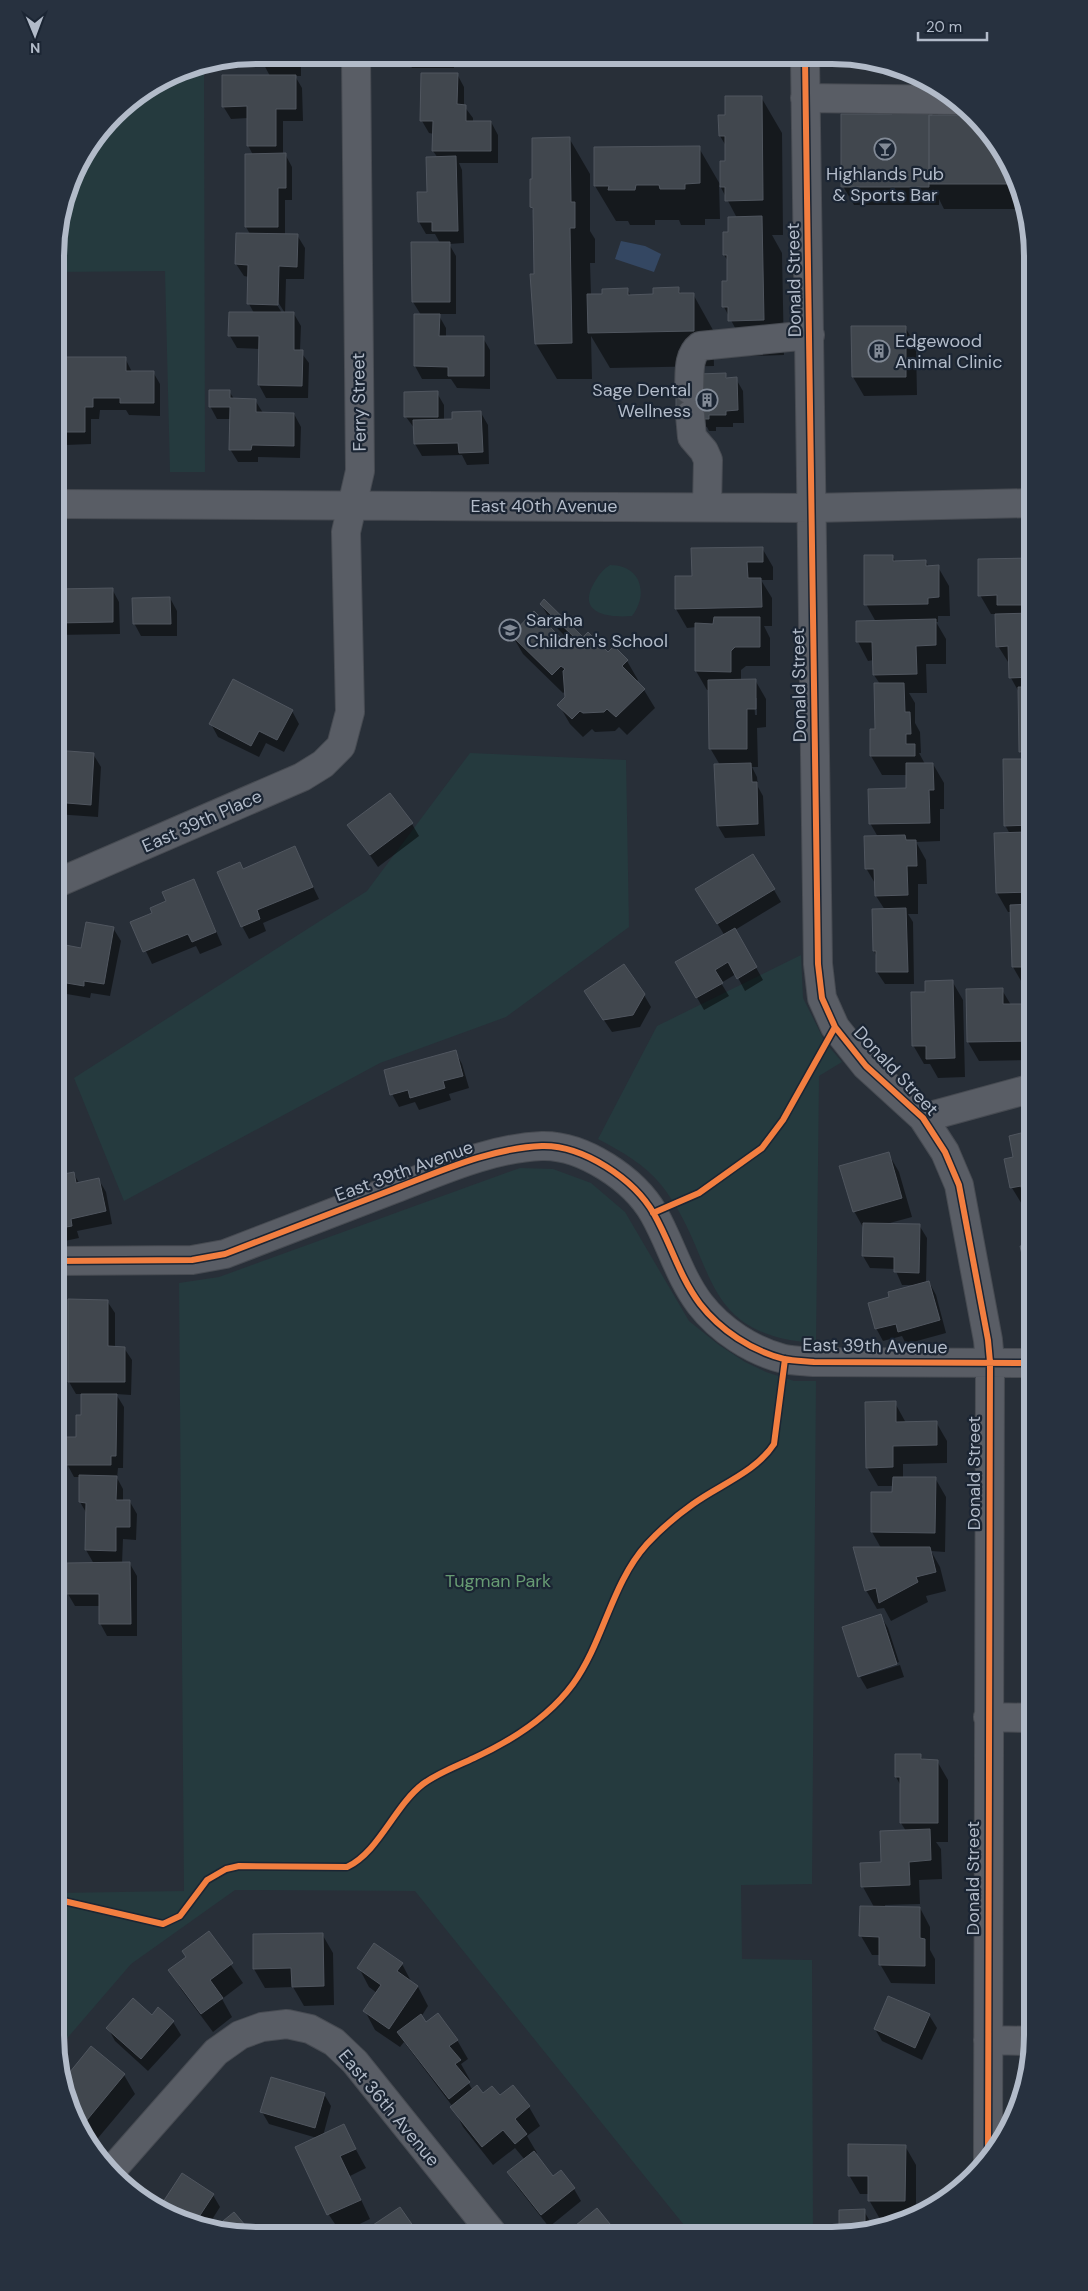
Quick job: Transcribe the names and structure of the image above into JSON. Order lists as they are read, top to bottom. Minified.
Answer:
{"streets":{"street":["Donald Street","Ferry Street","East 40th Avenue","East 39th Place","East 39th Avenue","East 36th Avenue"]},"crossings":[["Donald Street","East 40th Avenue"],["Donald Street","East 39th Avenue"],["Ferry Street","East 40th Avenue"],["Ferry Street","East 39th Place"]],"parks":["Tugman Park"],"places":{"bar":["Highlands Pub & Sports Bar"],"building":["Edgewood Animal Clinic","Sage Dental Wellness"],"school or university":["Saraha Children's School"]},"scale_bar":"20 m","north":"bottom"}
